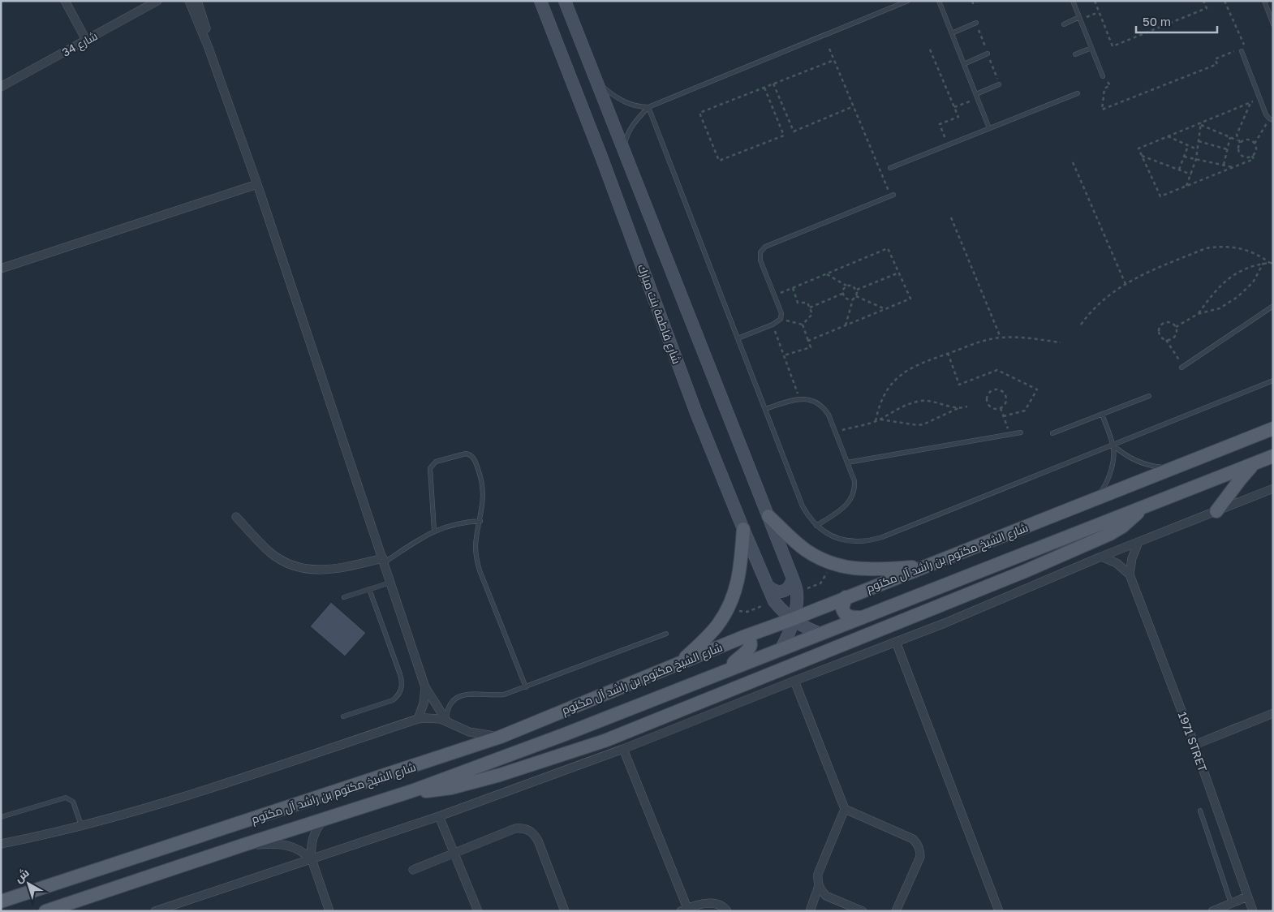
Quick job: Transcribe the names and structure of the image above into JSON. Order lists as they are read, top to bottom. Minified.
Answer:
{"streets":{"main road":["شارع الشيخ مكتوم بن راشد آل مكتوم"],"street":["شارع 34","شارع فاطمة بنت مبارك","1971 STRET"]},"crossings":[["شارع فاطمة بنت مبارك","شارع الشيخ مكتوم بن راشد آل مكتوم"]],"scale_bar":"50 m","north":"top left"}
